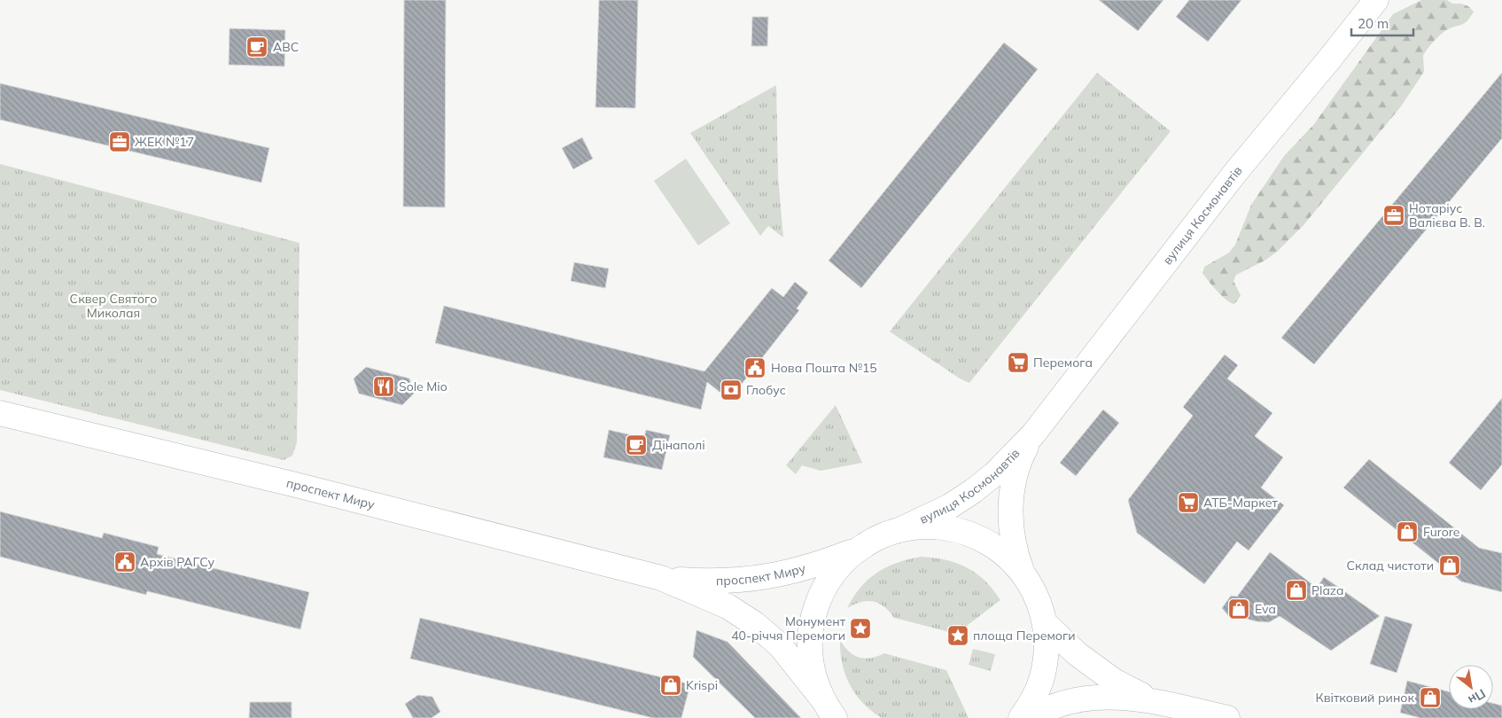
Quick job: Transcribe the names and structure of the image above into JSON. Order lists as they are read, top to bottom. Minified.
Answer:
{"streets":{"main road":["вулиця Космонавтів","проспект Миру"]},"parks":["Сквер Святого Миколая"],"places":{"cafe":["ABC","Дінаполі"],"office":["ЖЕК №17","Нотаріус Валієва В. В."],"supermarket":["Перемога","АТБ-Маркет"],"public building":["Нова Пошта №15","Архів РАГСу"],"restaurant":["Sole Mio"],"bank":["Глобус"],"shop":["Furore","Склад чистоти","Plaza","Eva","Krispi","Квітковий ринок"],"place":["Монумент 40-річчя Перемоги","площа Перемоги"]},"scale_bar":"20 m","north":"bottom right"}
